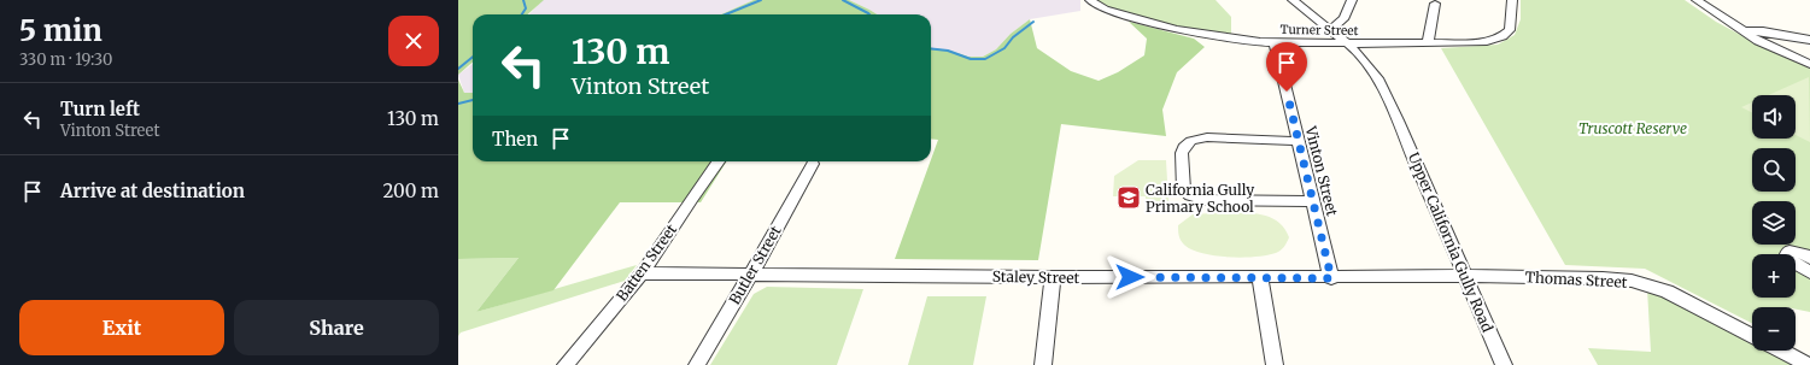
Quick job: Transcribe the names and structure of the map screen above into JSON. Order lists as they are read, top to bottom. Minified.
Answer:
{"streets":{"street":["Turner Street","Vinton Street","Upper California Gully Road","Batten Street","Butler Street","Staley Street","Thomas Street"]},"crossings":[["Turner Street","Vinton Street"],["Turner Street","Upper California Gully Road"],["Vinton Street","Staley Street"],["Upper California Gully Road","Staley Street"],["Upper California Gully Road","Thomas Street"],["Batten Street","Staley Street"],["Butler Street","Staley Street"],["Staley Street","Thomas Street"]],"parks":["Truscott Reserve"],"places":{"school or university":["California Gully Primary School"]},"page":{"heading":["5 min","330 m · 19:30"],"turn":["130 m","Vinton Street"],"list":[{"name":"Turn left","note":"Vinton Street","value":"130 m"},{"name":"Arrive at destination","value":"200 m"}],"map_buttons":["+","−"],"then":"Then","buttons":["Exit","Share"]}}
